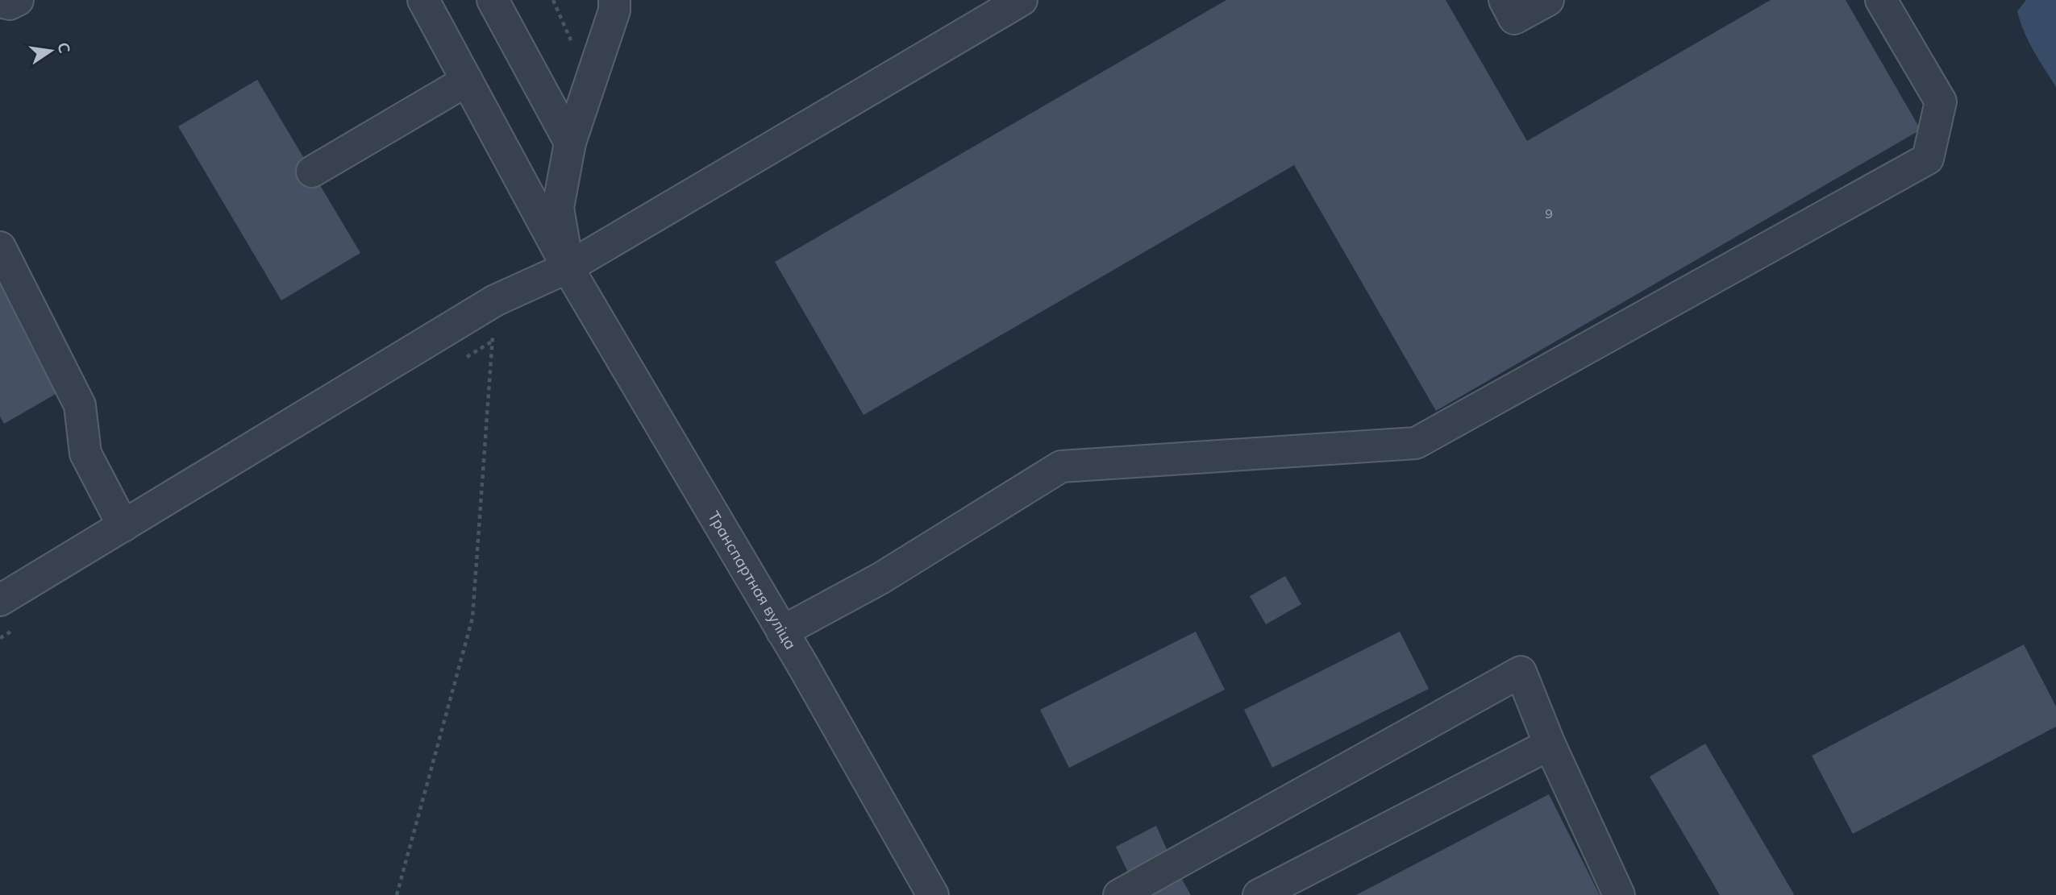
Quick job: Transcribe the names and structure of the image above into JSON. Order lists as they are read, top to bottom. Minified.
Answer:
{"streets":{"street":["Транспартная вуліца"]},"house_numbers":["9"],"north":"right"}
